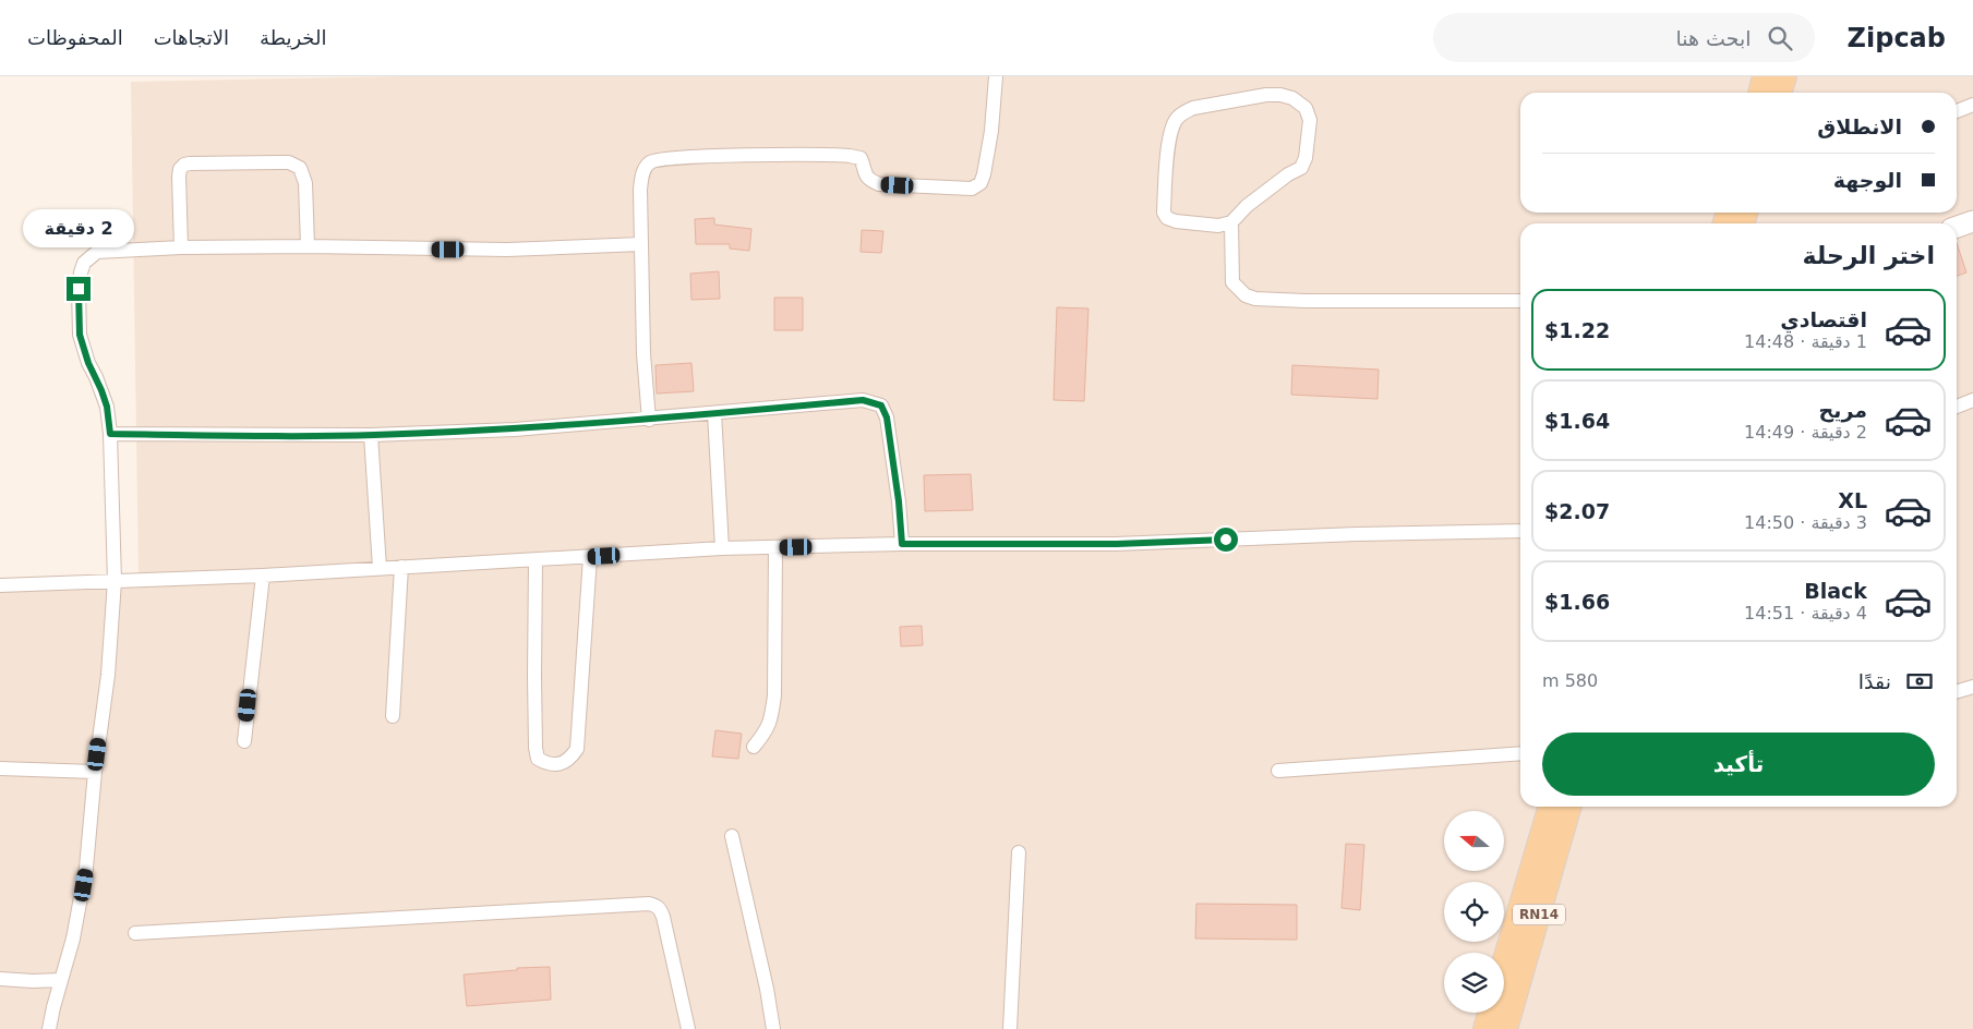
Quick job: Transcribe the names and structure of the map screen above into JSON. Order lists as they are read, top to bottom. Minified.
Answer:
{"streets":{"main road":["RN14"]},"north":"left","page":{"header":"Zipcab","search":"ابحث هنا","nav":["الخريطة","الاتجاهات","المحفوظات"],"banner":["الانطلاق","الوجهة"],"bubble":"2 دقيقة","heading":"اختر الرحلة","list":[{"name":"اقتصادي","note":"1 دقيقة · 14:48","value":"$1.22"},{"name":"مريح","note":"2 دقيقة · 14:49","value":"$1.64"},{"name":"XL","note":"3 دقيقة · 14:50","value":"$2.07"},{"name":"Black","note":"4 دقيقة · 14:51","value":"$1.66"}],"pay":["نقدًا","580 m"],"buttons":"تأكيد"}}
